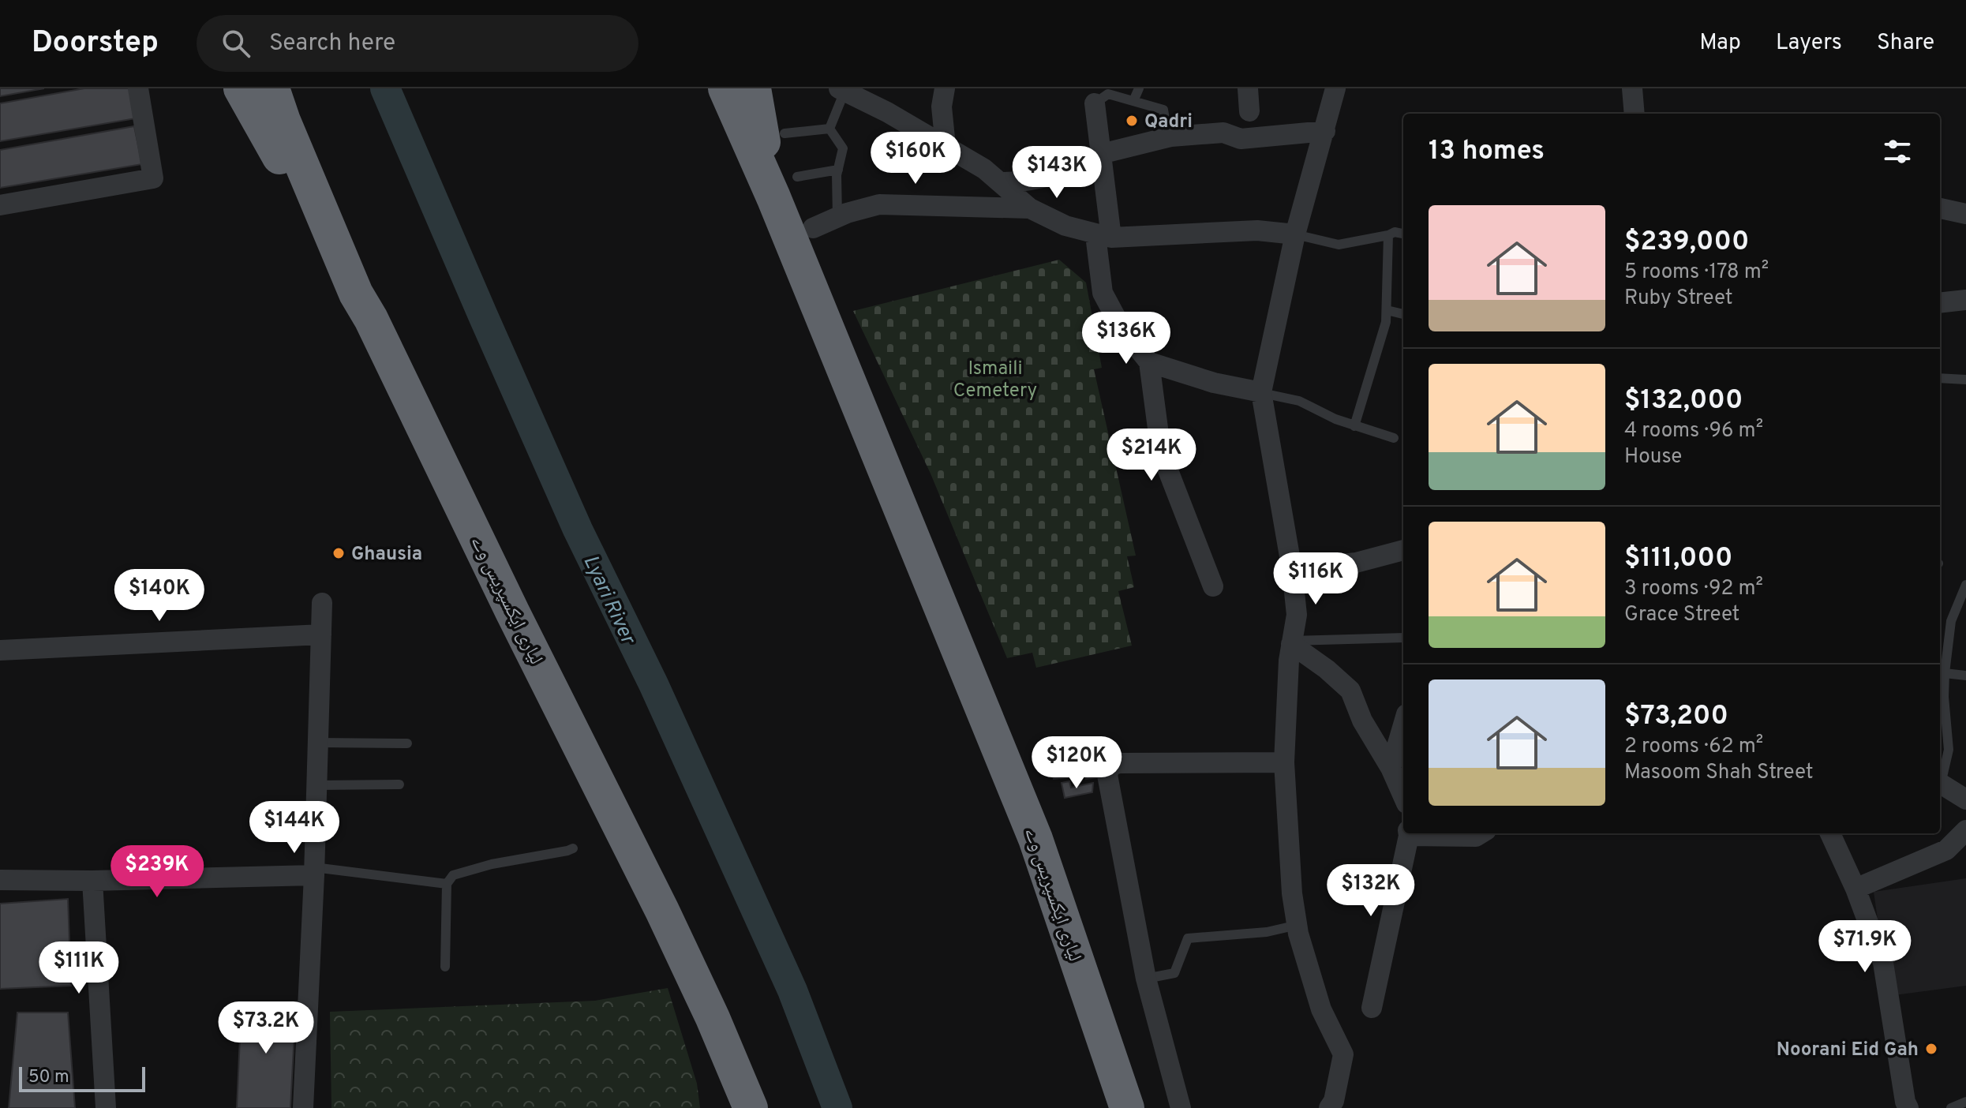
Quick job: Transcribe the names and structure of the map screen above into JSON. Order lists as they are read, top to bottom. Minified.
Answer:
{"streets":{"highway":["لیاری ایکسپریس وے"]},"water":["Lyari River"],"parks":["Ismaili Cemetery"],"places":["Qadri","Ghausia","Noorani Eid Gah"],"scale_bar":"50 m","page":{"header":"Doorstep","search":"Search here","nav":["Map","Layers","Share"],"heading":"13 homes","price":["$160K","$143K","$136K","$214K","$116K","$140K","$120K","$144K","$239K","$132K","$71.9K","$111K","$73.2K"],"list":[{"name":"$239,000","note":"5 rooms · 178 m² · Ruby Street"},{"name":"$132,000","note":"4 rooms · 96 m² · House"},{"name":"$111,000","note":"3 rooms · 92 m² · Grace Street"},{"name":"$73,200","note":"2 rooms · 62 m² · Masoom Shah Street"}],"scale":"50 m"}}
